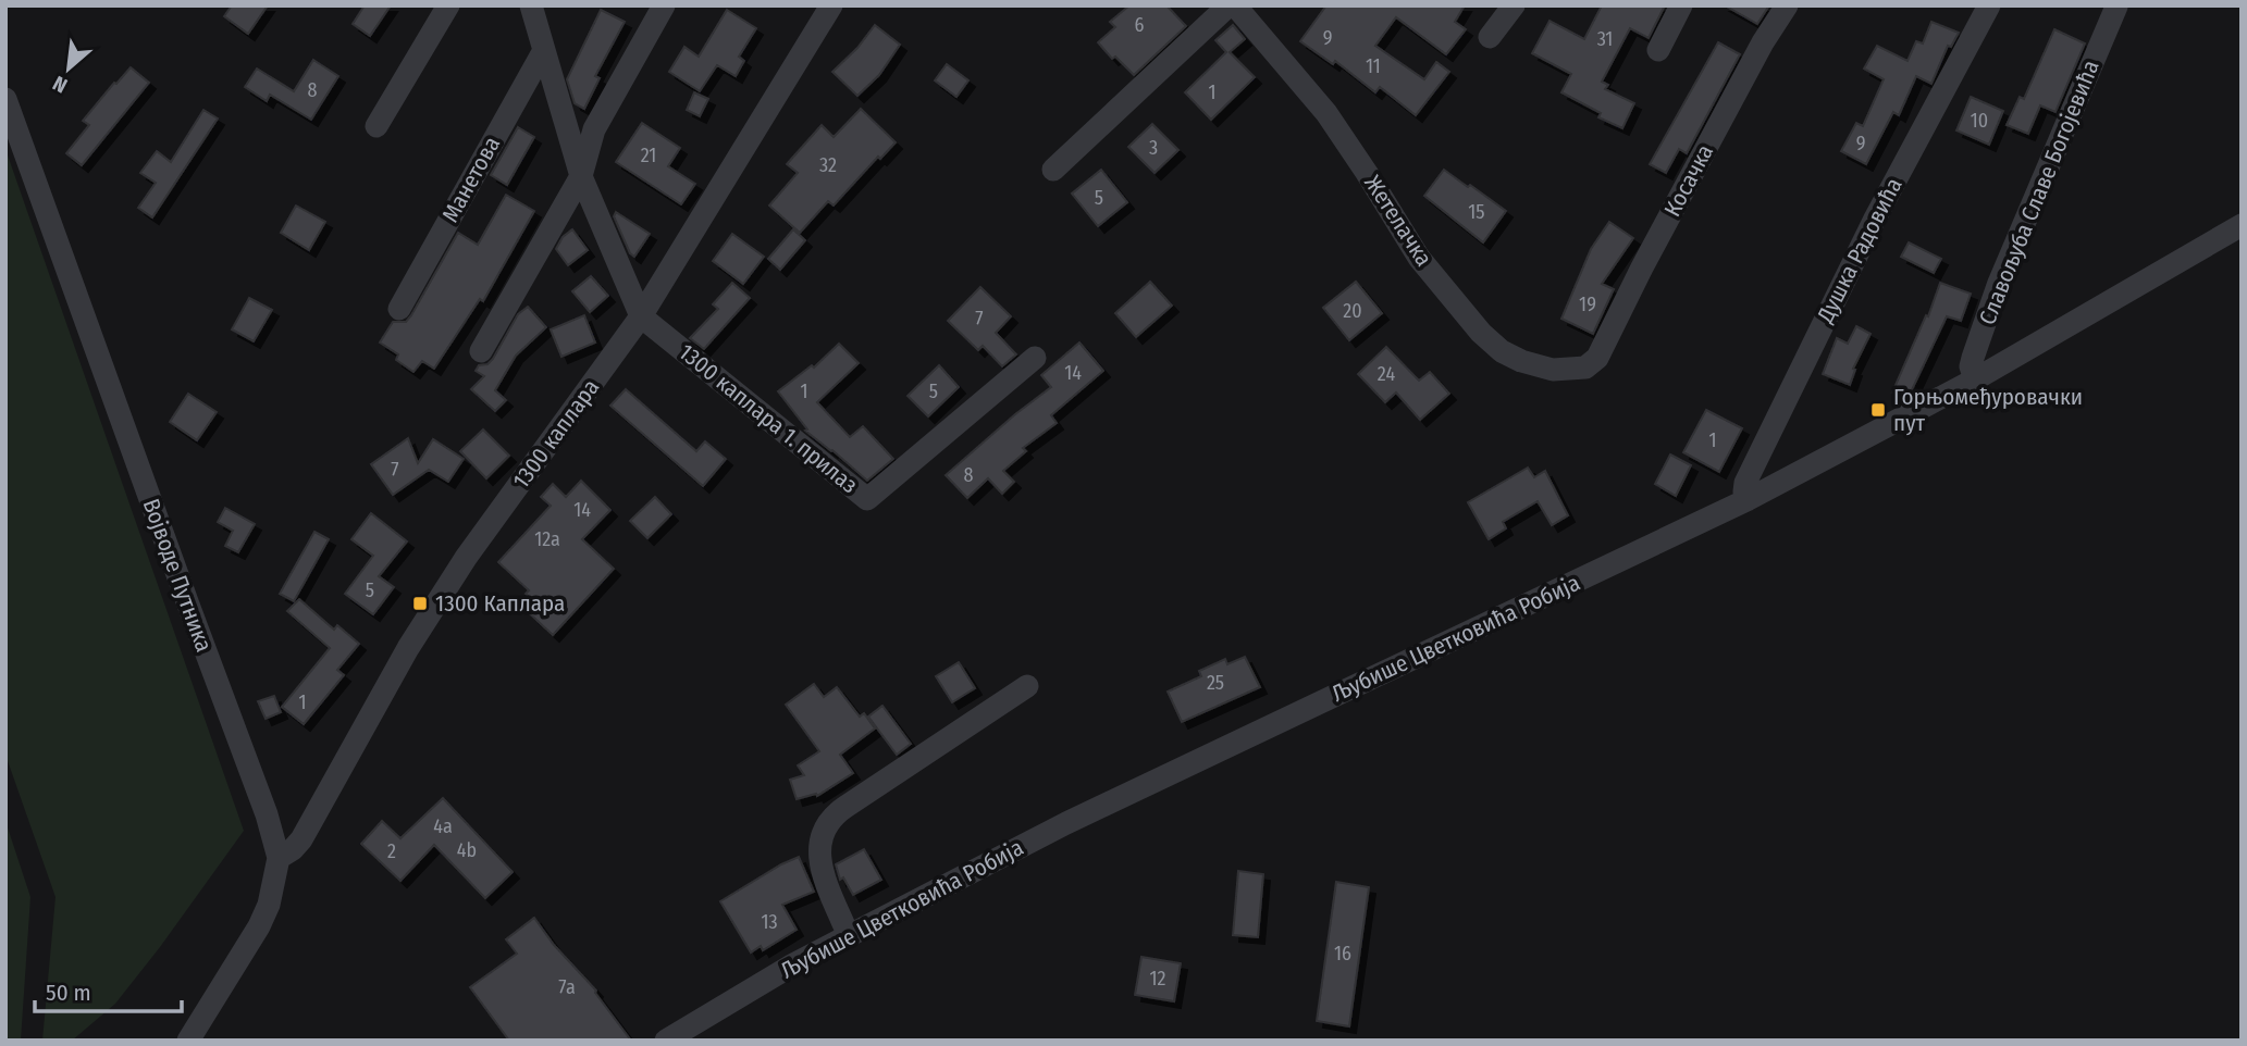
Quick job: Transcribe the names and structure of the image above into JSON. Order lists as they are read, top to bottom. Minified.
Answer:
{"streets":{"street":["Манетова","Косачка","Славољуба Славе Богојевића","Жетелачка","Душка Радовића","1300 каплара 1. прилаз","1300 каплара","Војводе Путника","Љубише Цветковића Робија"]},"crossings":[["Косачка","Жетелачка"],["Славољуба Славе Богојевића","Љубише Цветковића Робија"],["Душка Радовића","Љубише Цветковића Робија"],["1300 каплара 1. прилаз","1300 каплара"],["1300 каплара","Војводе Путника"]],"places":{"transit":["Горњомеђуровачки пут","1300 Каплара"]},"house_numbers":["6","9","31","11","8","1","10","9","3","21","32","5","15","19","20","7","14","24","1","5","1","7","8","14","12a","5","25","1","4a","4b","2","13","16","12","7a"],"scale_bar":"50 m","north":"bottom left"}
